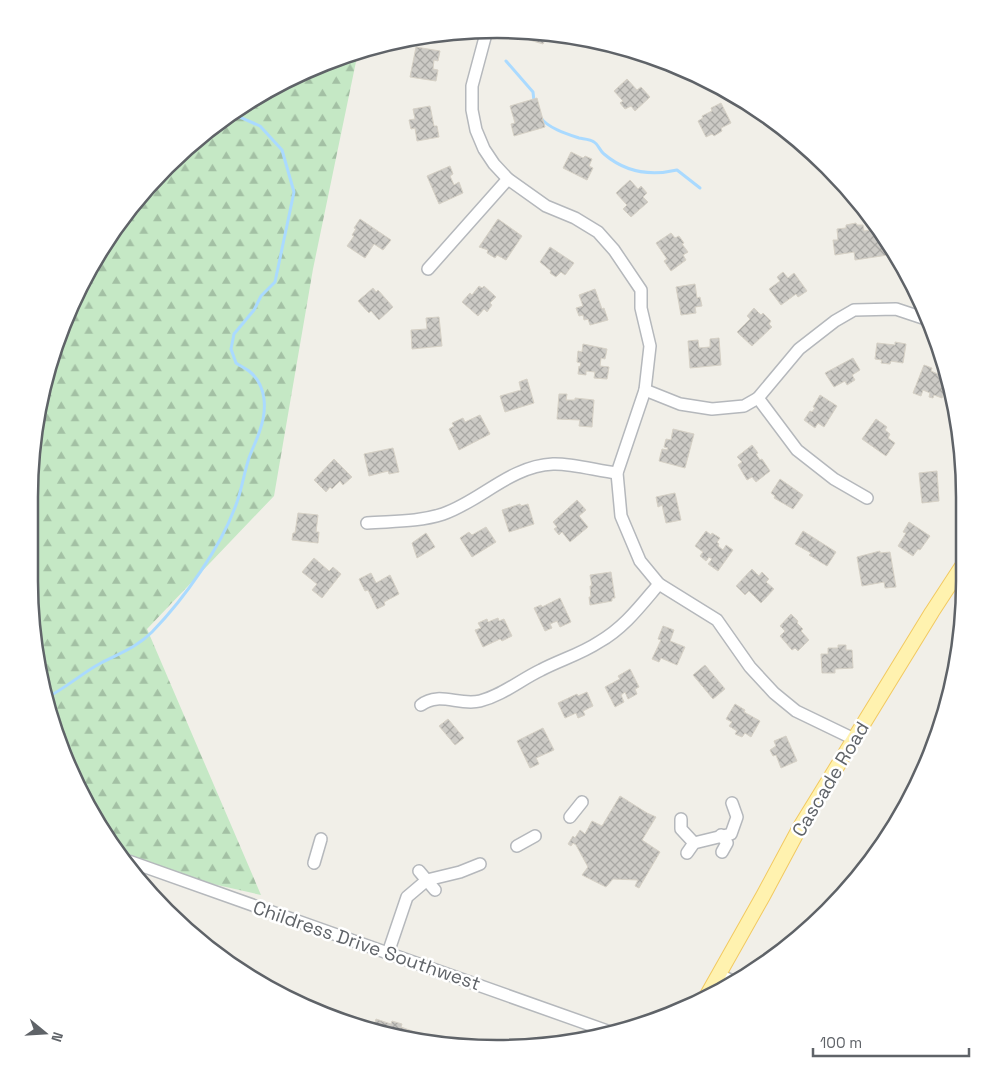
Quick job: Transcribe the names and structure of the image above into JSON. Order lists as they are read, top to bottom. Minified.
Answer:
{"streets":{"main road":["Cascade Road"],"street":["Childress Drive Southwest"]},"scale_bar":"100 m","north":"right"}
